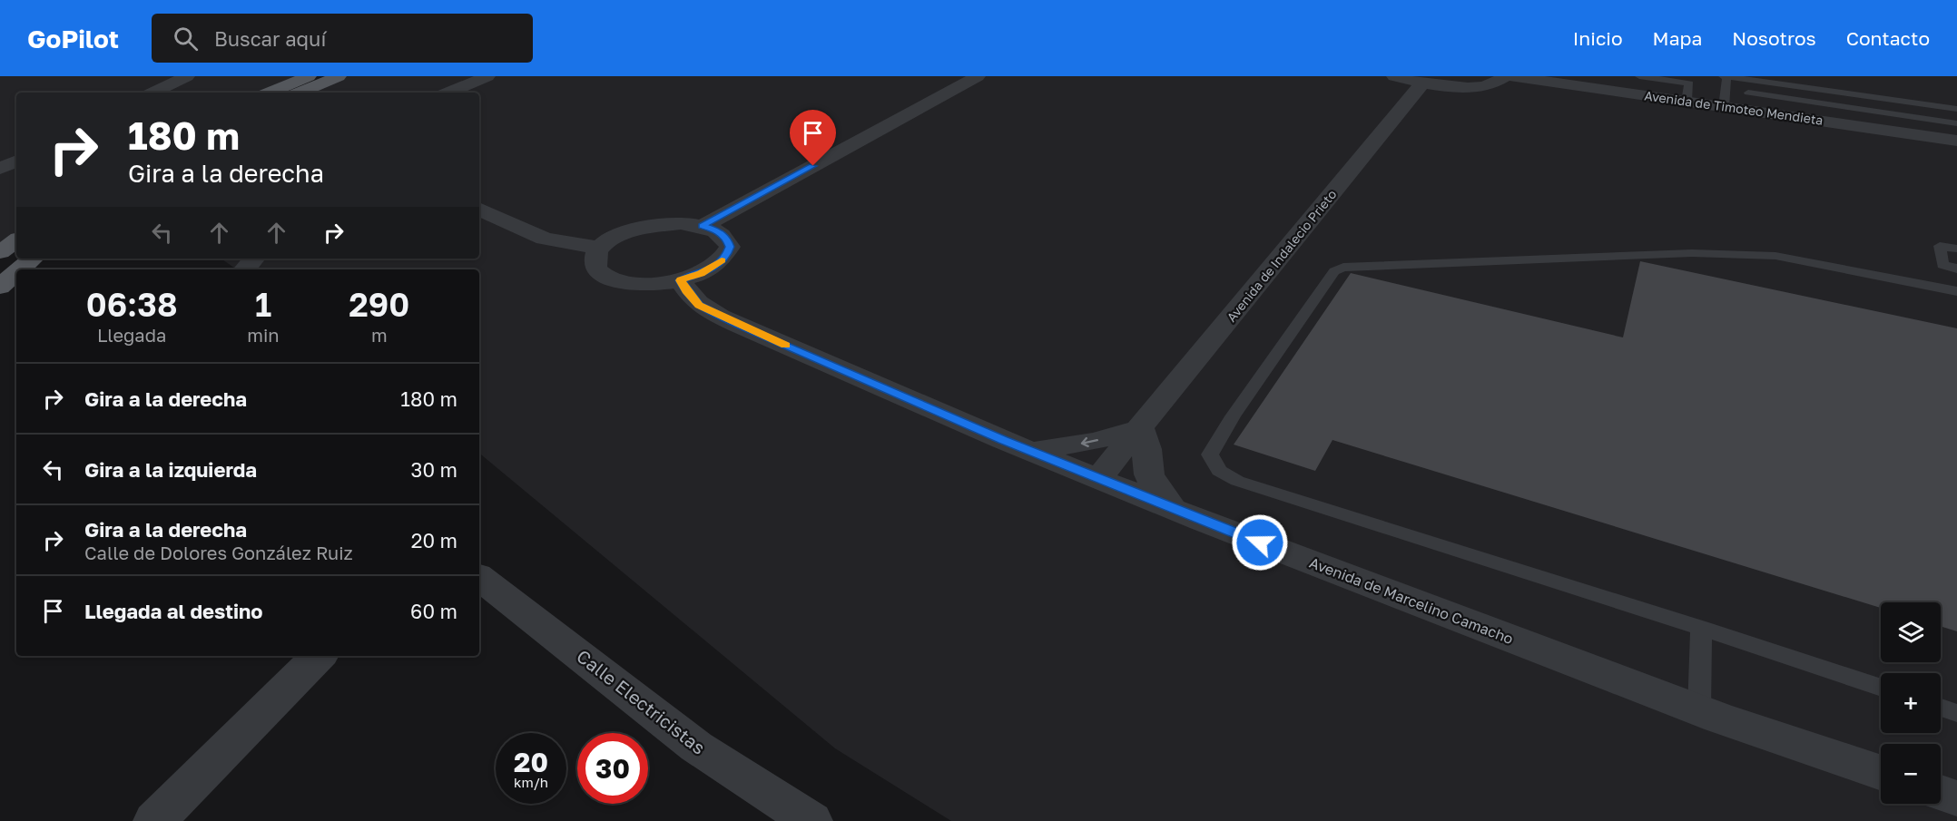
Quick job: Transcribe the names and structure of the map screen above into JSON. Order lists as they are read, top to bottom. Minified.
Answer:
{"streets":{"street":["Avenida de Timoteo Mendieta","Avenida de Indalecio Prieto","Avenida de Marcelino Camacho","Calle Electricistas"]},"crossings":[["Avenida de Indalecio Prieto","Avenida de Marcelino Camacho"]],"page":{"header":"GoPilot","search":"Buscar aquí","nav":["Inicio","Mapa","Nosotros","Contacto"],"turn":["180 m","Gira a la derecha"],"eta":["06:38","Llegada","1","min","290","m"],"list":[{"name":"Gira a la derecha","value":"180 m"},{"name":"Gira a la izquierda","value":"30 m"},{"name":"Gira a la derecha","note":"Calle de Dolores González Ruiz","value":"20 m"},{"name":"Llegada al destino","value":"60 m"}],"map_buttons":["+","−"],"speed":"20 km/h","limit":"30"}}
